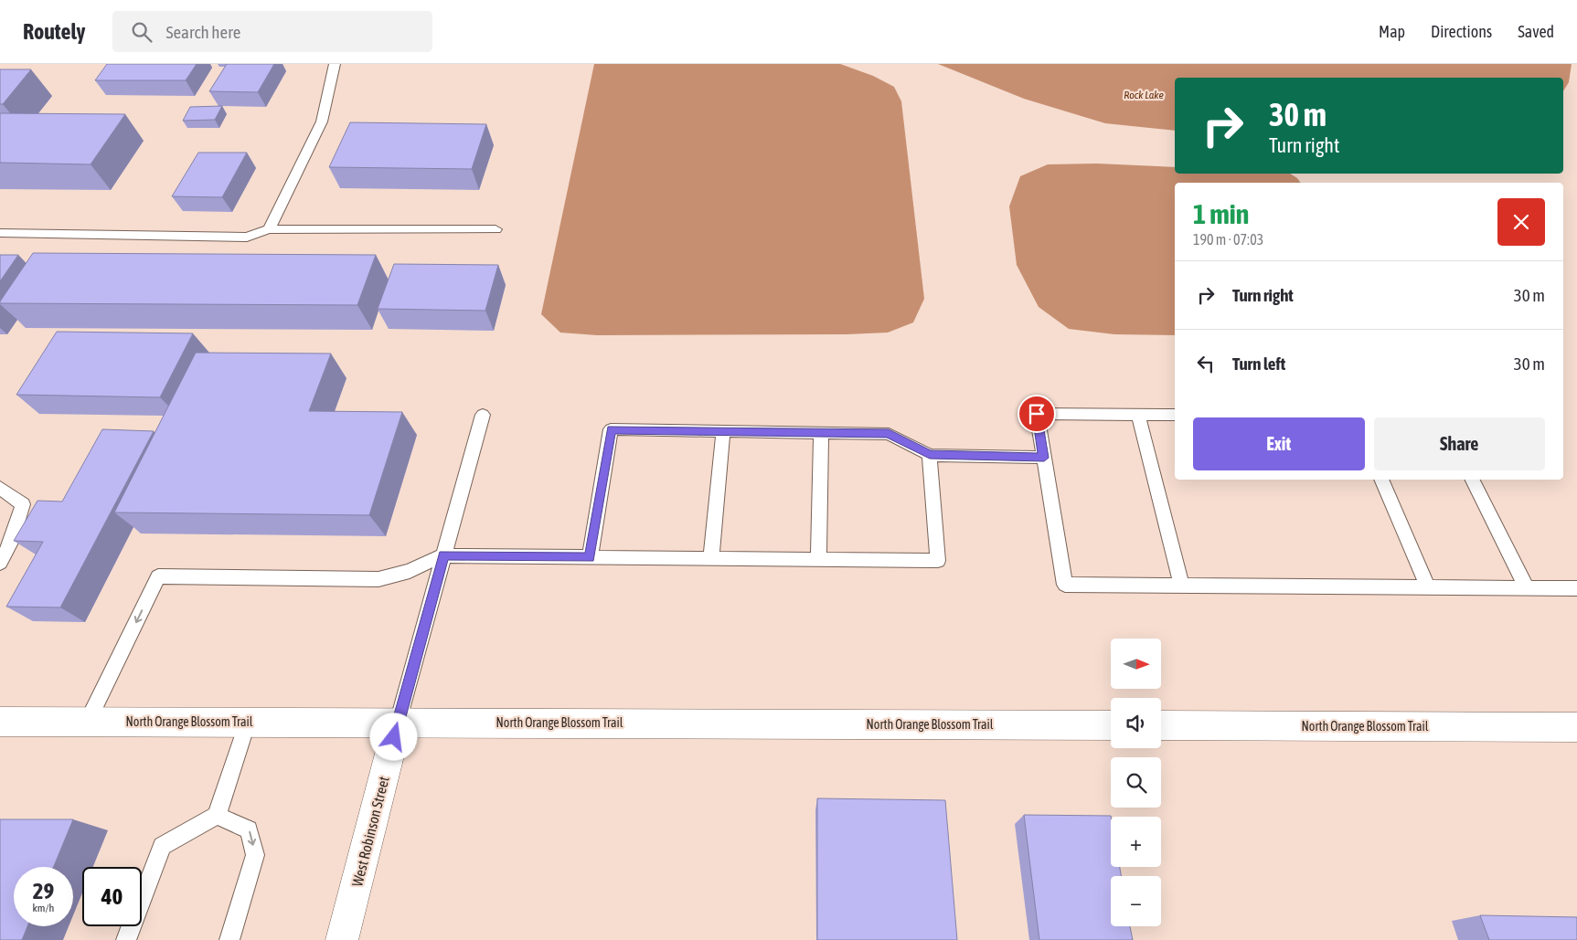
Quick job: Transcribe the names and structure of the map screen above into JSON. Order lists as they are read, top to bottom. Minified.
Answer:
{"streets":{"main road":["North Orange Blossom Trail","West Robinson Street"]},"crossings":[["North Orange Blossom Trail","West Robinson Street"]],"water":["Rock Lake"],"north":"right","page":{"header":"Routely","search":"Search here","nav":["Map","Directions","Saved"],"turn":["30 m","Turn right"],"heading":["1 min","190 m · 07:03"],"list":[{"name":"Turn right","value":"30 m"},{"name":"Turn left","value":"30 m"}],"buttons":["Exit","Share"],"map_buttons":["+","−"],"speed":"29 km/h","limit":"40"}}
